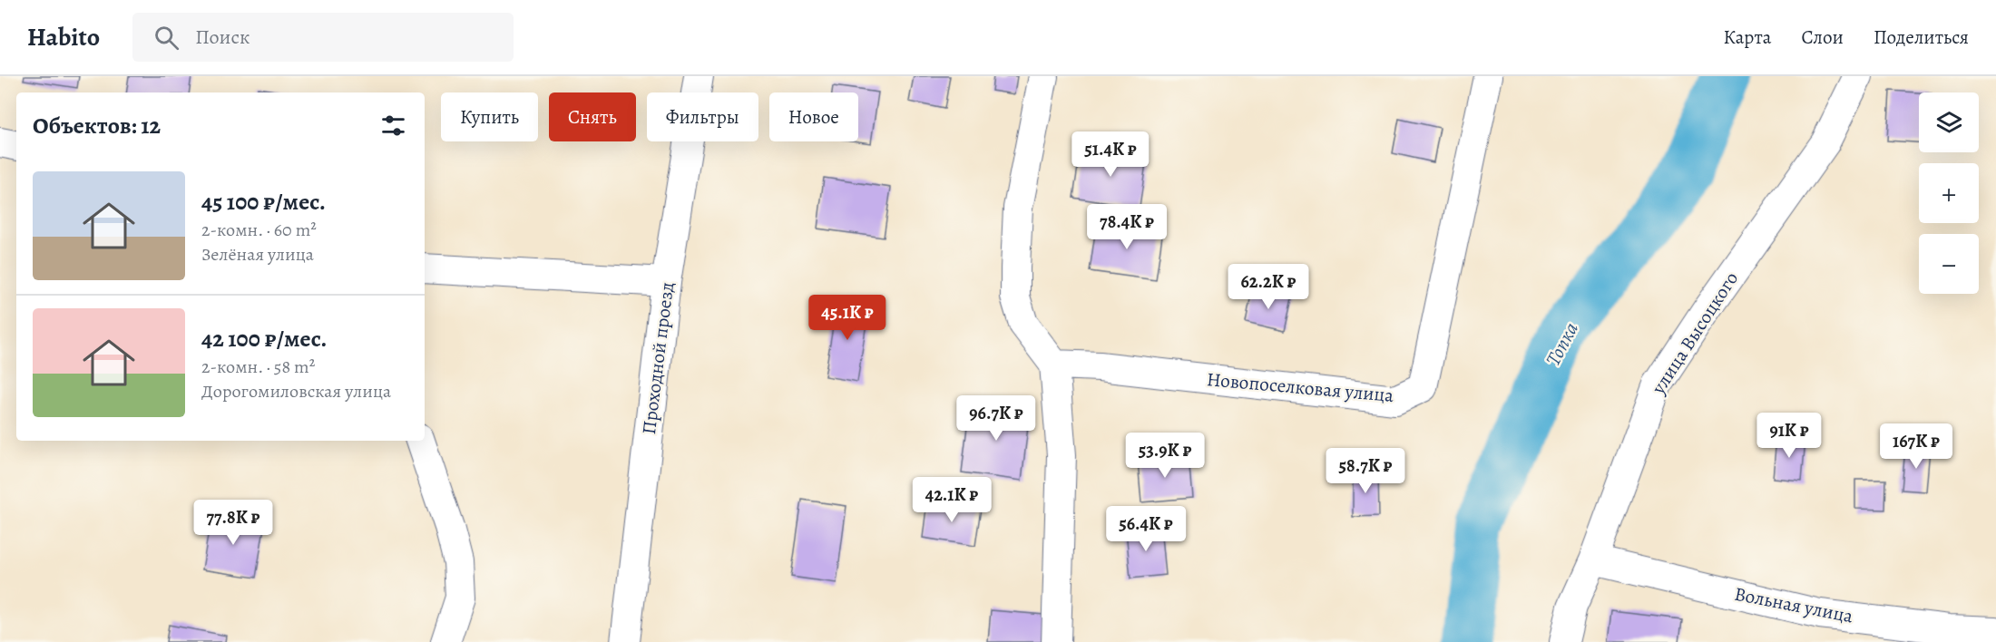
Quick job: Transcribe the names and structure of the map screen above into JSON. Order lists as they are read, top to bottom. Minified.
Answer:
{"streets":{"street":["улица Высоцкого","Проходной проезд","Новопоселковая улица","Вольная улица"]},"crossings":[["улица Высоцкого","Вольная улица"]],"water":["Топка"],"page":{"header":"Habito","search":"Поиск","nav":["Карта","Слои","Поделиться"],"map_buttons":["+","−"],"chip":["Купить","Снять","Фильтры","Новое"],"heading":"Объектов: 12","price":["51.4K ₽","78.4K ₽","62.2K ₽","45.1K ₽","96.7K ₽","91K ₽","167K ₽","53.9K ₽","58.7K ₽","42.1K ₽","77.8K ₽","56.4K ₽"],"list":[{"name":"45 100 ₽/мес.","note":"2-комн. · 60 m² · Зелёная улица"},{"name":"42 100 ₽/мес.","note":"2-комн. · 58 m² · Дорогомиловская улица"}]}}
